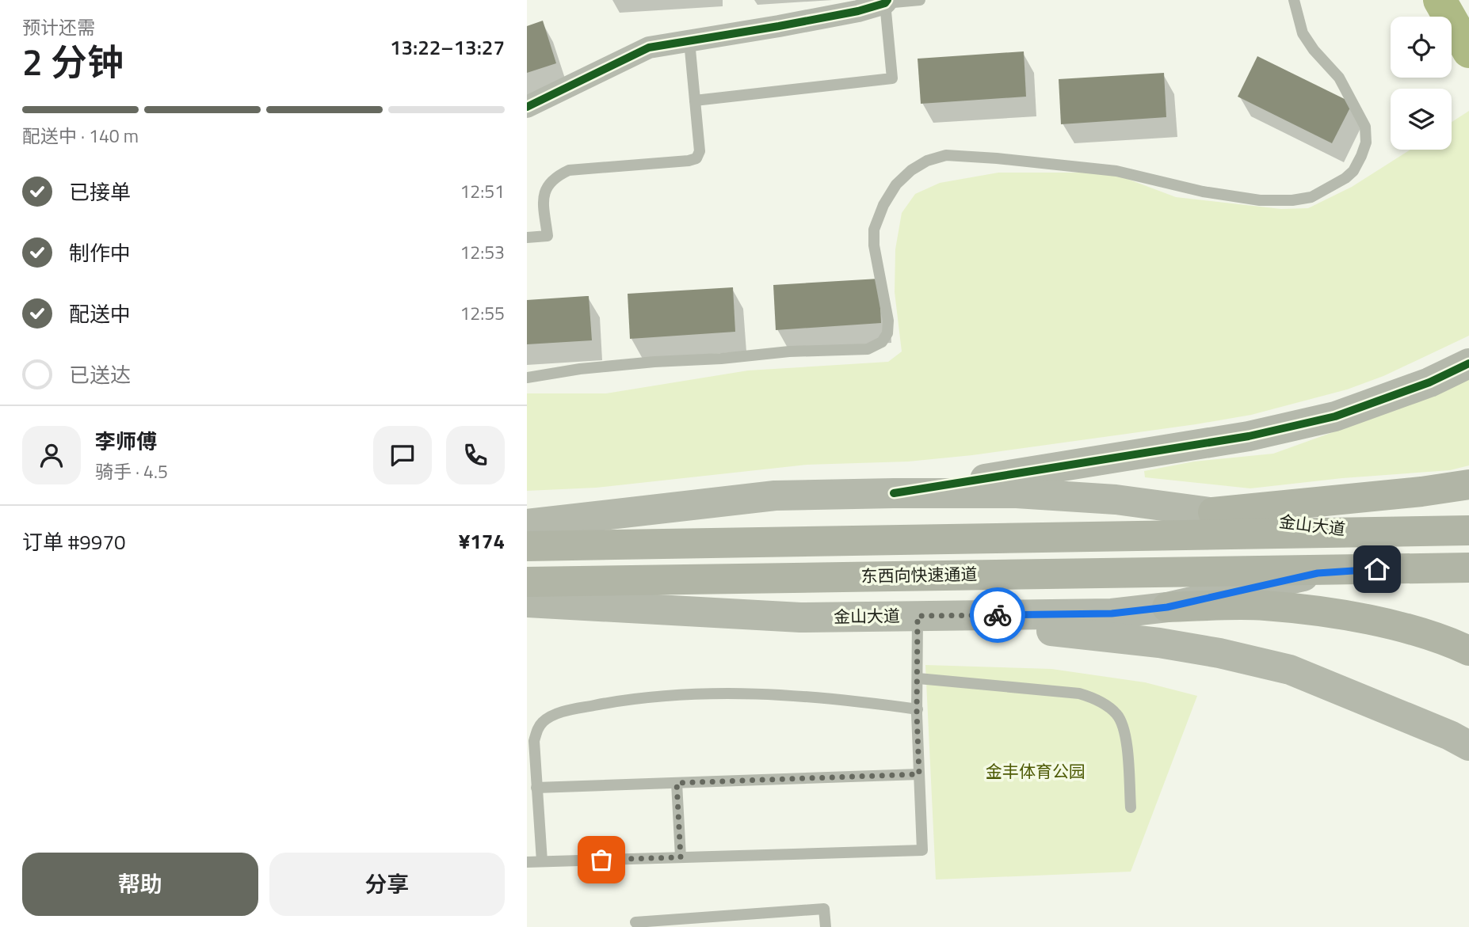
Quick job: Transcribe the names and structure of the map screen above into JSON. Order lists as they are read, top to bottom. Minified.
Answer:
{"streets":{"highway":["金山大道","东西向快速通道"]},"crossings":[["金山大道","东西向快速通道"]],"parks":["金丰体育公园"],"page":{"heading":["2 分钟","预计还需","13:22–13:27"],"panel":["李师傅","骑手 · 4.5","订单 #9970","¥174"],"bar":"配送中 · 140 m","list":[["已接单","12:51"],["制作中","12:53"],["配送中","12:55"],"已送达"],"buttons":["帮助","分享"]}}
